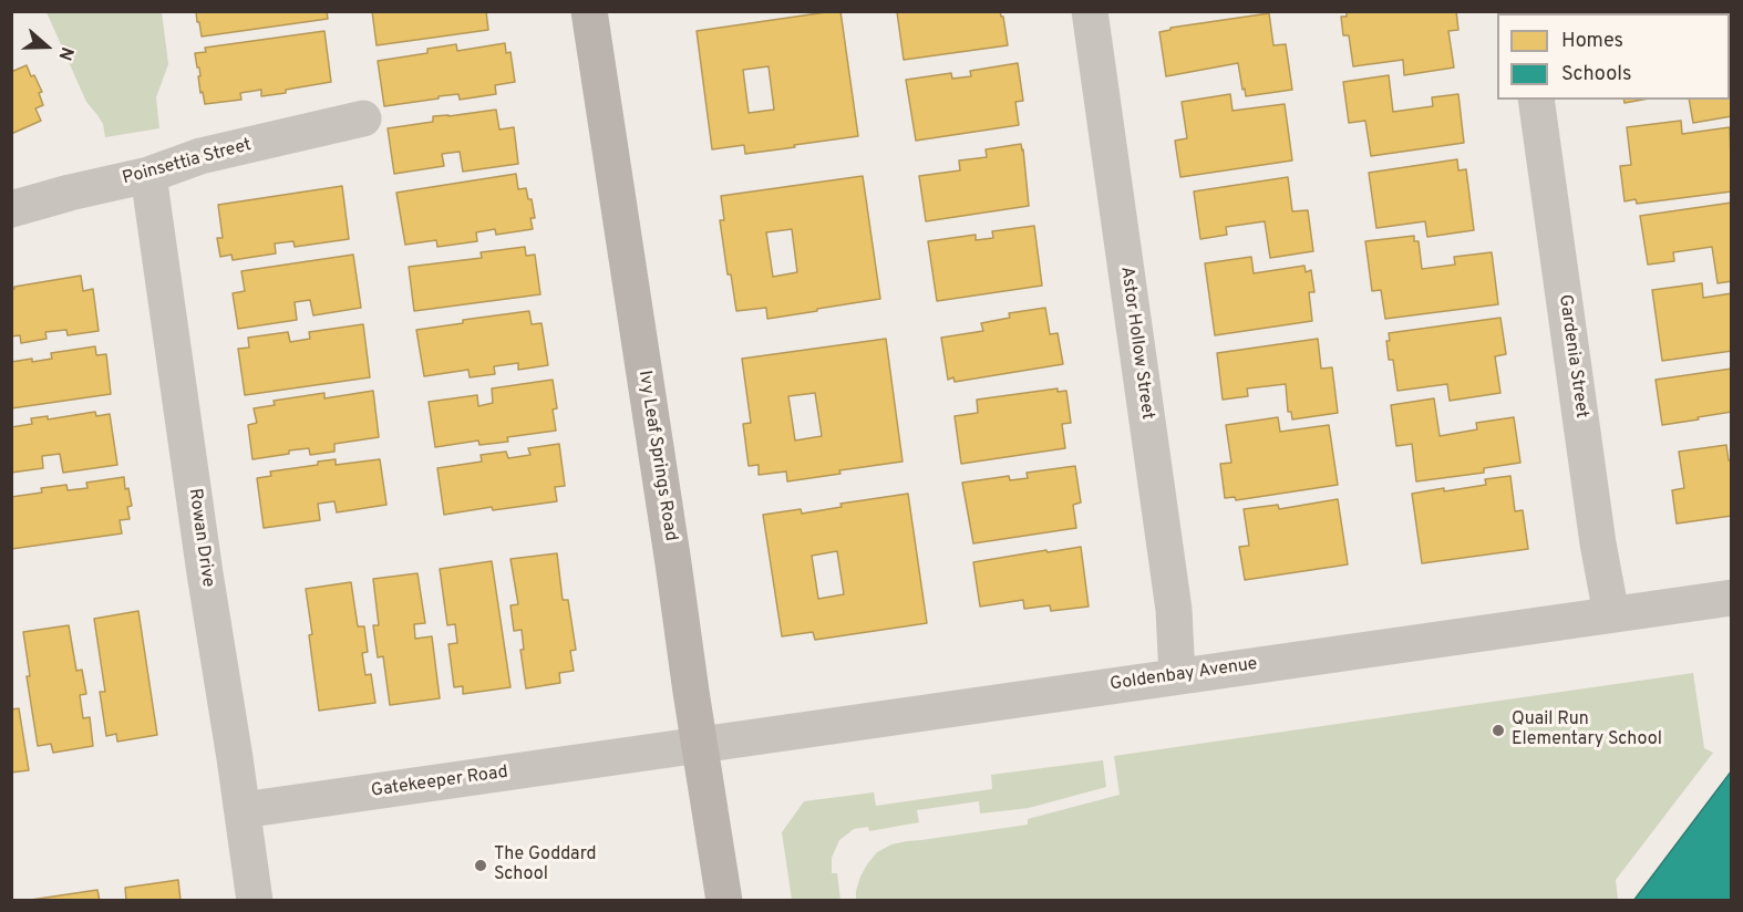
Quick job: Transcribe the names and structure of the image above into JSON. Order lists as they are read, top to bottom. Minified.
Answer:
{"streets":{"street":["Poinsettia Street","Astor Hollow Street","Gardenia Street","Ivy Leaf Springs Road","Rowan Drive","Goldenbay Avenue","Gatekeeper Road"]},"crossings":[["Poinsettia Street","Rowan Drive"],["Astor Hollow Street","Goldenbay Avenue"],["Gardenia Street","Goldenbay Avenue"],["Ivy Leaf Springs Road","Goldenbay Avenue"],["Rowan Drive","Gatekeeper Road"],["Goldenbay Avenue","Gatekeeper Road"]],"places":["Quail Run Elementary School","The Goddard School"],"legend":["Homes","Schools"],"north":"right"}
